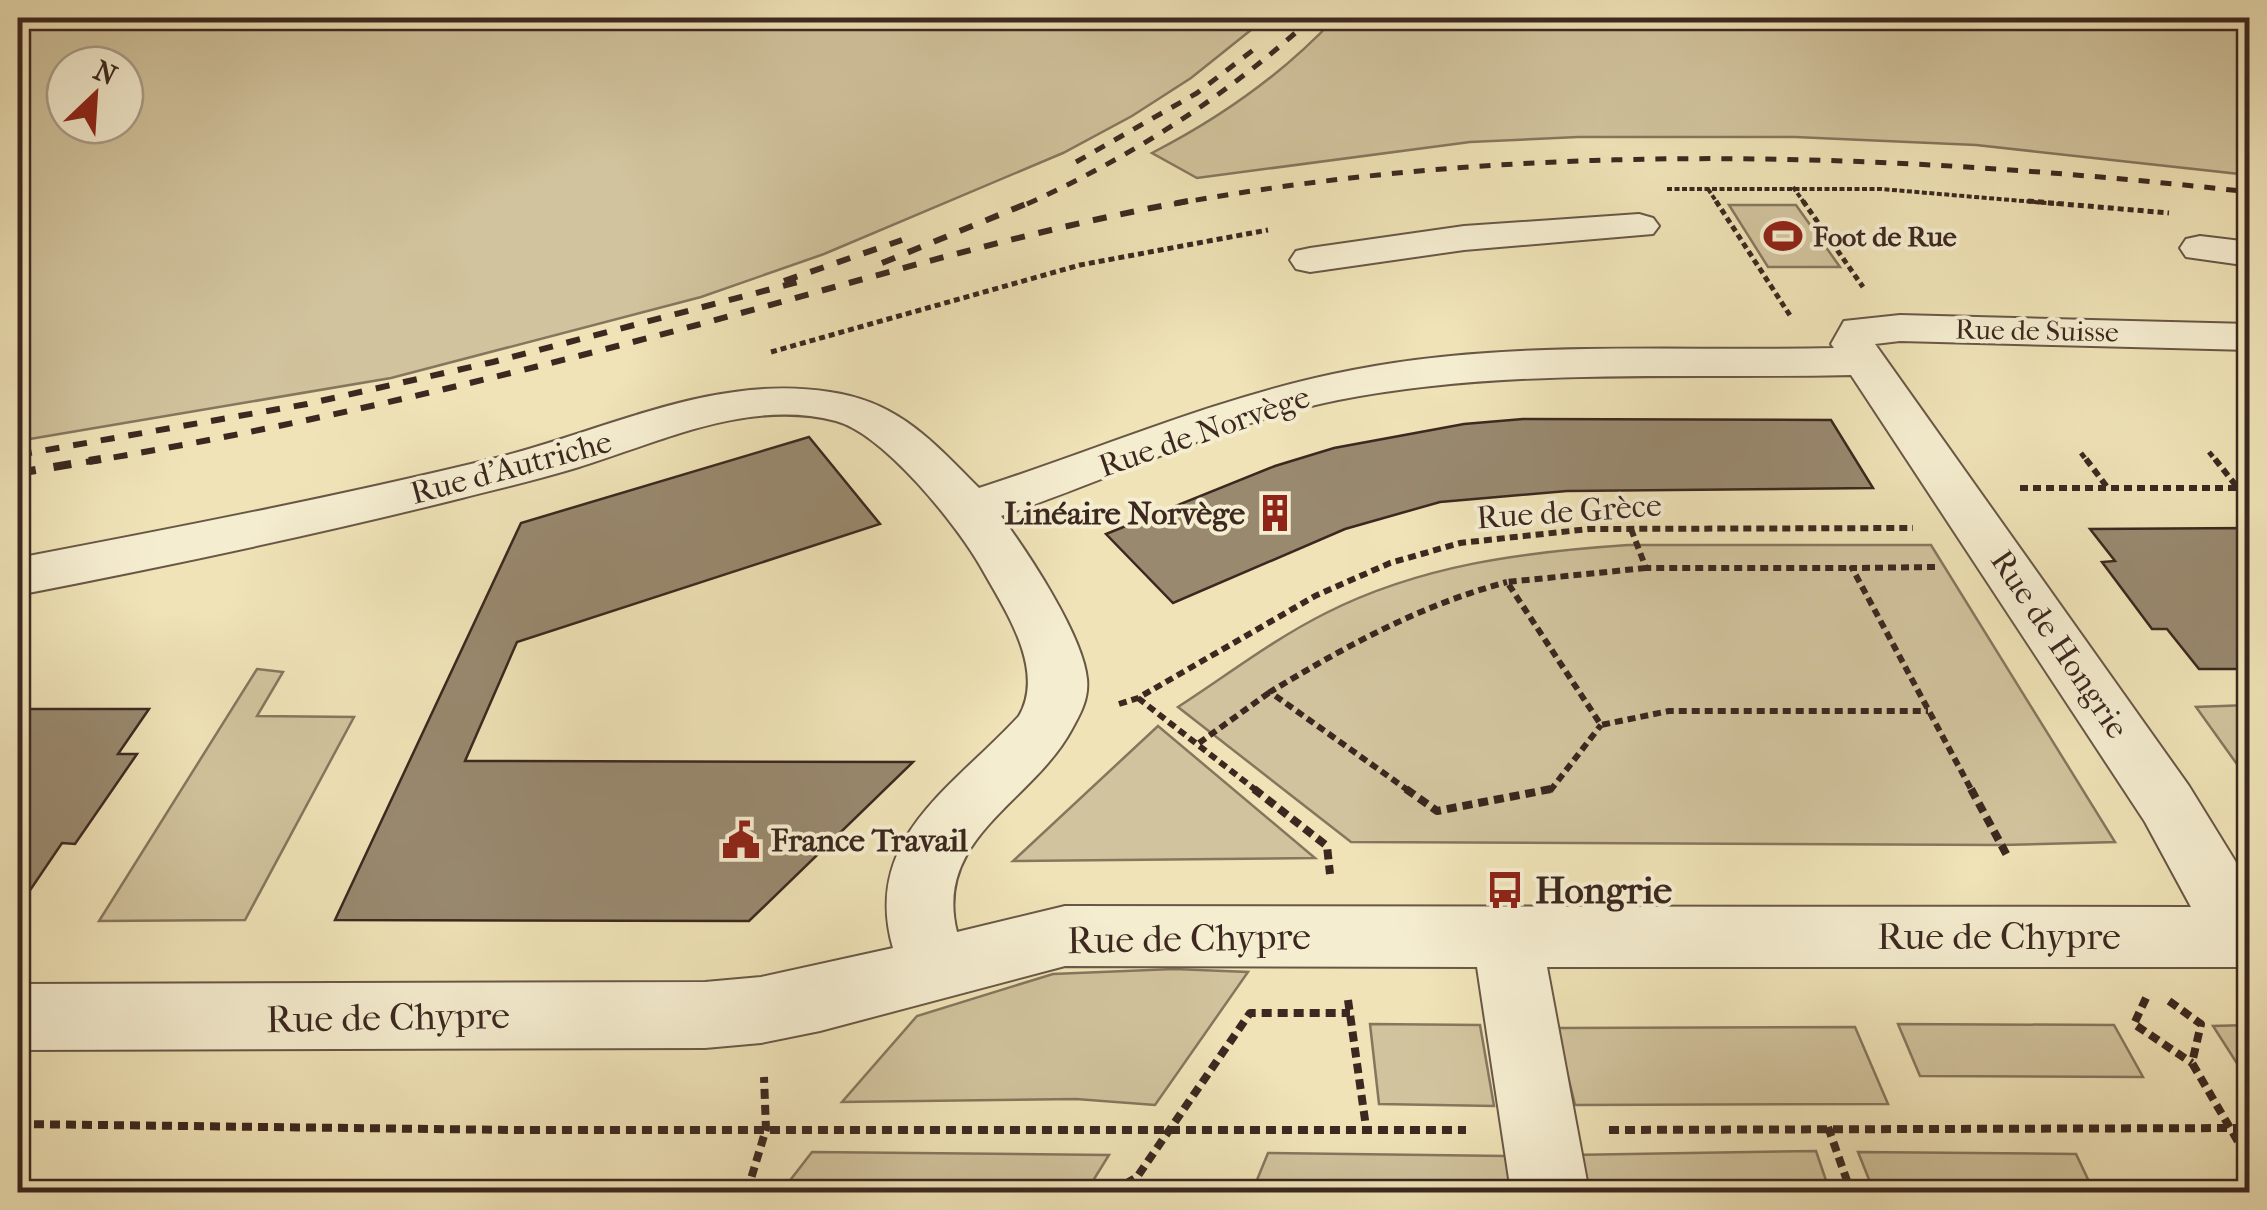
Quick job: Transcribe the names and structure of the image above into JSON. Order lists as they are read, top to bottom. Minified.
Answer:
{"streets":{"street":["Rue de Suisse","Rue de Norvège","Rue d'Autriche","Rue de Hongrie","Rue de Chypre"],"path":["Rue de Grèce"]},"crossings":[["Rue de Suisse","Rue de Norvège"],["Rue de Suisse","Rue de Hongrie"],["Rue de Norvège","Rue d'Autriche"],["Rue de Norvège","Rue de Hongrie"],["Rue de Hongrie","Rue de Chypre"]],"places":{"sports":["Foot de Rue"],"building":["Linéaire Norvège"],"public building":["France Travail"],"bus stop":["Hongrie"]},"north":"top right"}
